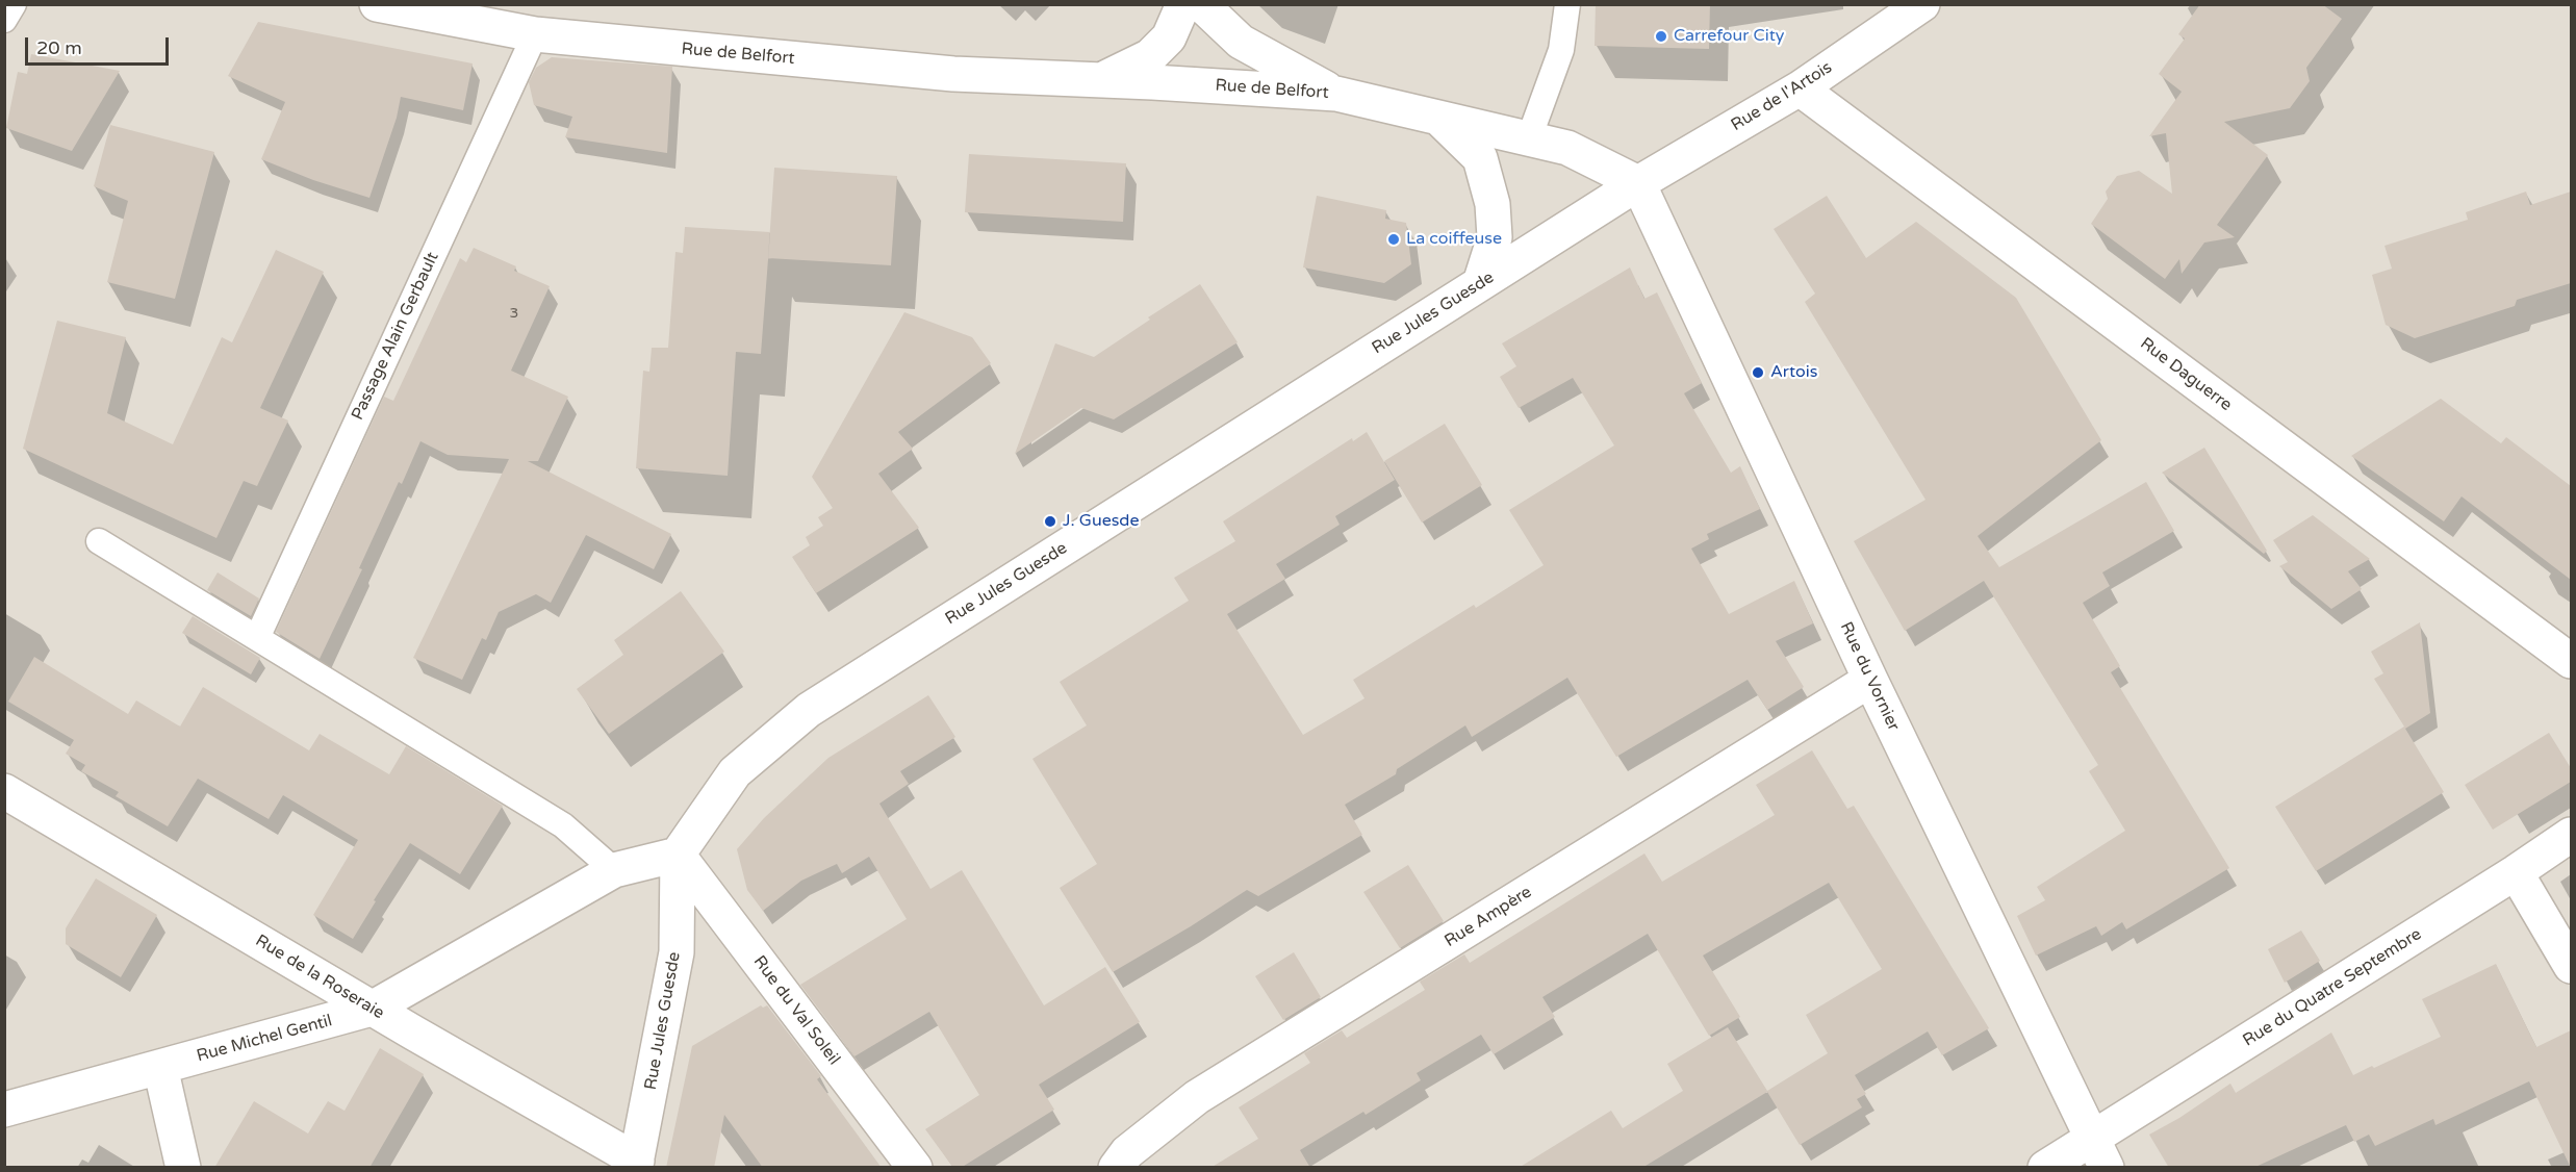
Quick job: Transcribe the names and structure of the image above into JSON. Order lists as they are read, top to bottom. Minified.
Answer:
{"streets":{"street":["Rue de Belfort","Rue de l'Artois","Rue Jules Guesde","Rue Daguerre","Rue du Vornier","Rue Ampère","Rue de la Roseraie","Rue du Quatre Septembre","Rue du Val Soleil","Rue Michel Gentil"],"lane":["Passage Alain Gerbault"]},"crossings":[["Rue de Belfort","Rue de l'Artois"],["Rue de Belfort","Rue Jules Guesde"],["Rue de Belfort","Passage Alain Gerbault"],["Rue de Belfort","Rue du Vornier"],["Rue de l'Artois","Rue Jules Guesde"],["Rue de l'Artois","Rue Daguerre"],["Rue de l'Artois","Rue du Vornier"],["Rue Jules Guesde","Rue du Vornier"],["Rue Jules Guesde","Rue de la Roseraie"],["Rue Jules Guesde","Rue du Val Soleil"],["Rue Jules Guesde","Rue Michel Gentil"],["Rue du Vornier","Rue Ampère"],["Rue du Vornier","Rue du Quatre Septembre"],["Rue de la Roseraie","Rue Michel Gentil"],["Rue du Val Soleil","Rue Michel Gentil"]],"places":["Carrefour City","La coiffeuse","Artois","J. Guesde"],"house_numbers":["3"],"scale_bar":"20 m"}
